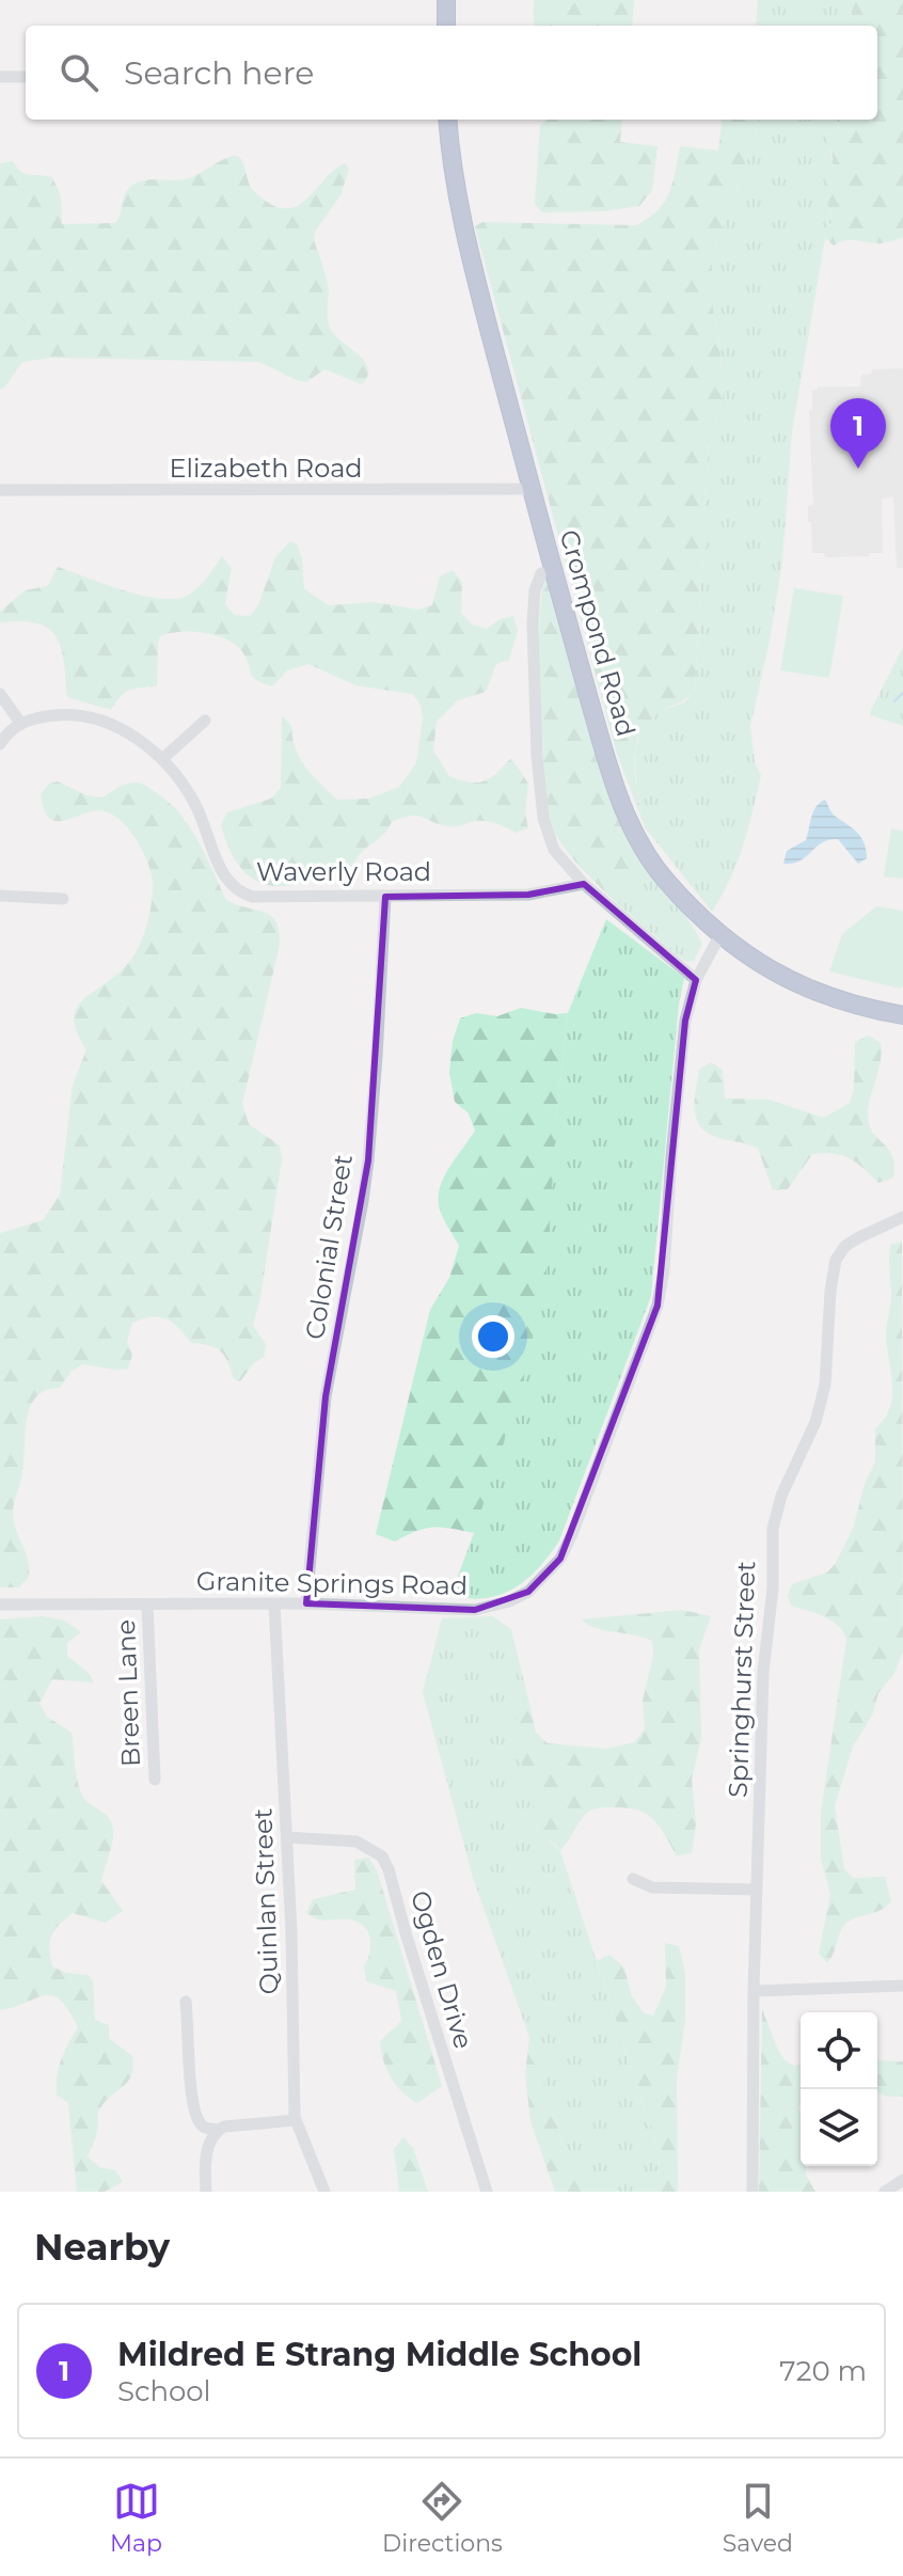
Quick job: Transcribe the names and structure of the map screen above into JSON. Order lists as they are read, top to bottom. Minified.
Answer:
{"streets":{"highway":["Crompond Road"],"street":["Elizabeth Road","Waverly Road","Colonial Street","Granite Springs Road","Springhurst Street","Breen Lane","Quinlan Street","Ogden Drive"]},"crossings":[["Elizabeth Road","Crompond Road"],["Crompond Road","Granite Springs Road"],["Waverly Road","Colonial Street"],["Colonial Street","Granite Springs Road"],["Granite Springs Road","Breen Lane"],["Granite Springs Road","Quinlan Street"],["Quinlan Street","Ogden Drive"]],"page":{"search":"Search here","pins":"1","heading":"Nearby","list":[{"mark":"1","name":"Mildred E Strang Middle School","note":"School","value":"720 m"}],"nav":["Map","Directions","Saved"]}}
